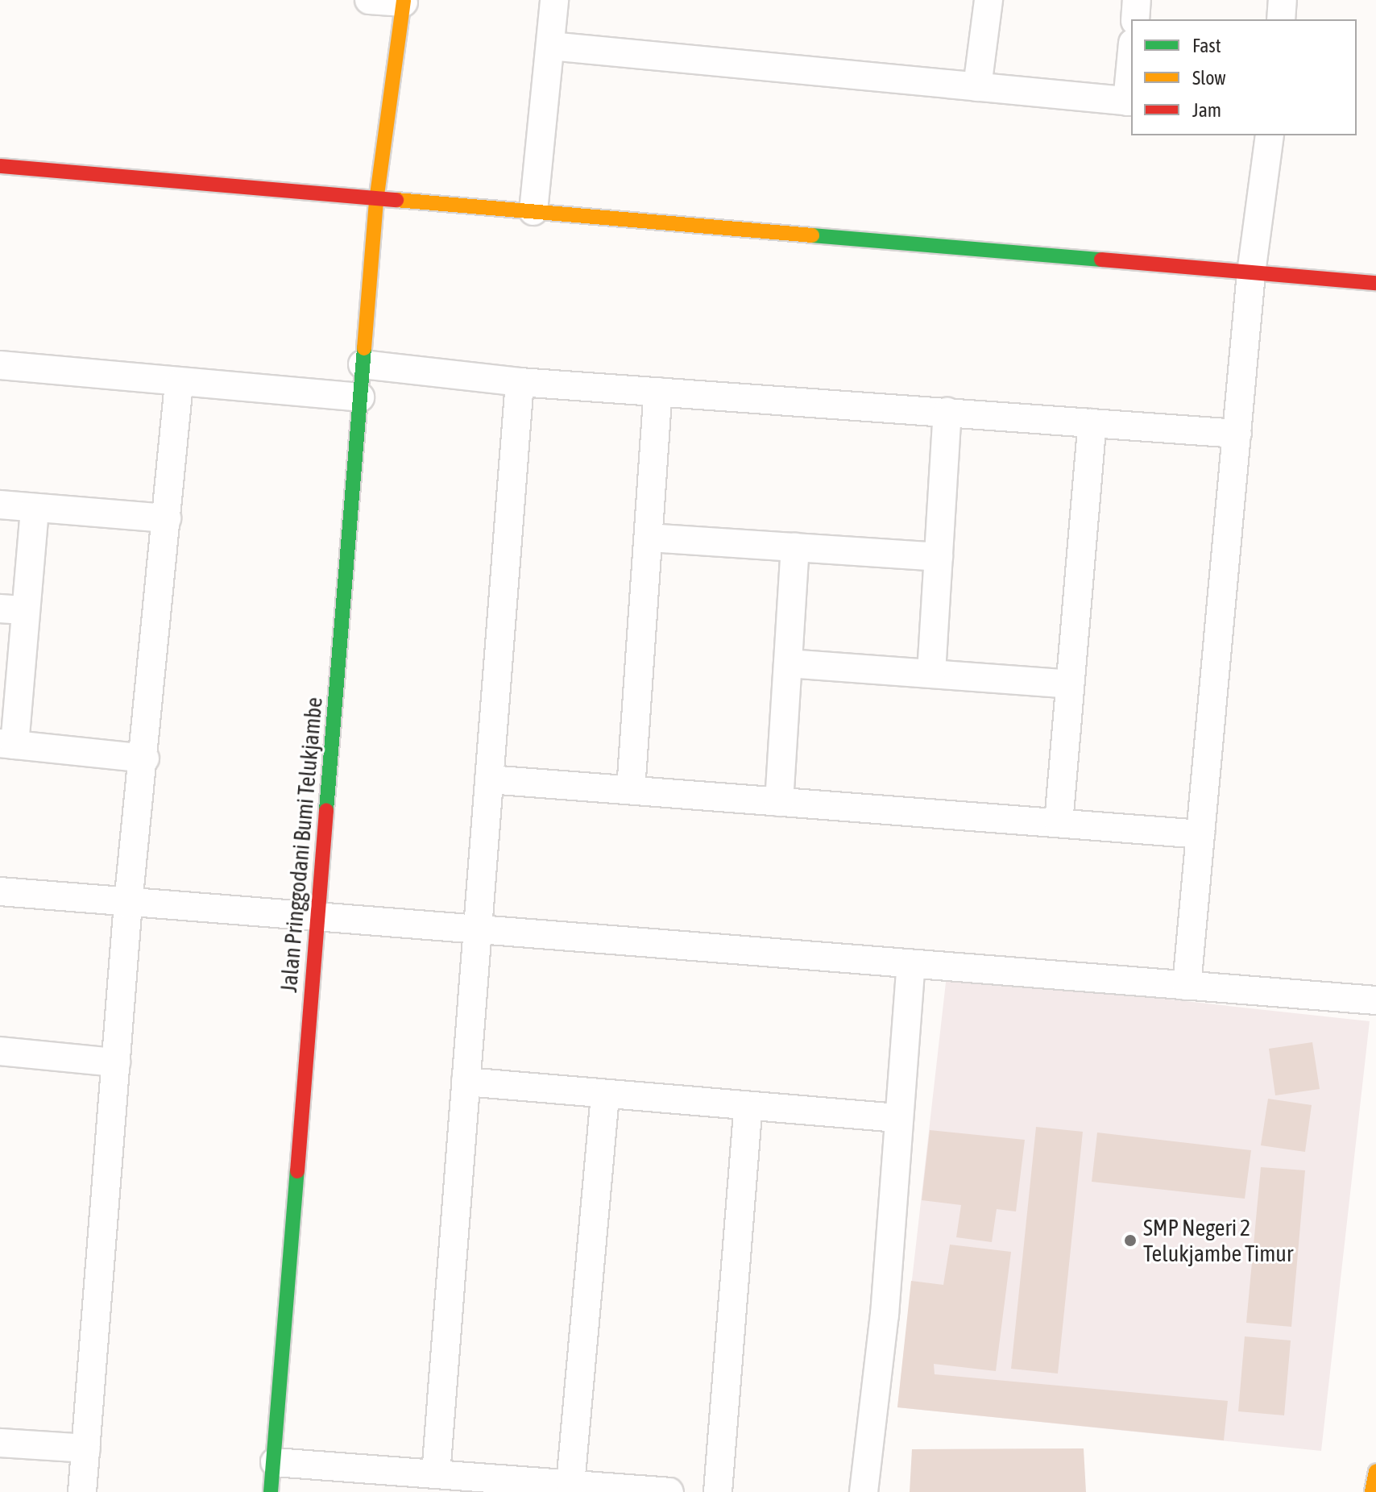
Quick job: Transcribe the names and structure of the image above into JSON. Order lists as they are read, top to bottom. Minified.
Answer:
{"streets":{"street":["Jalan Pringgodani Bumi Telukjambe"]},"places":["SMP Negeri 2 Telukjambe Timur"],"legend":["Fast","Slow","Jam"]}
